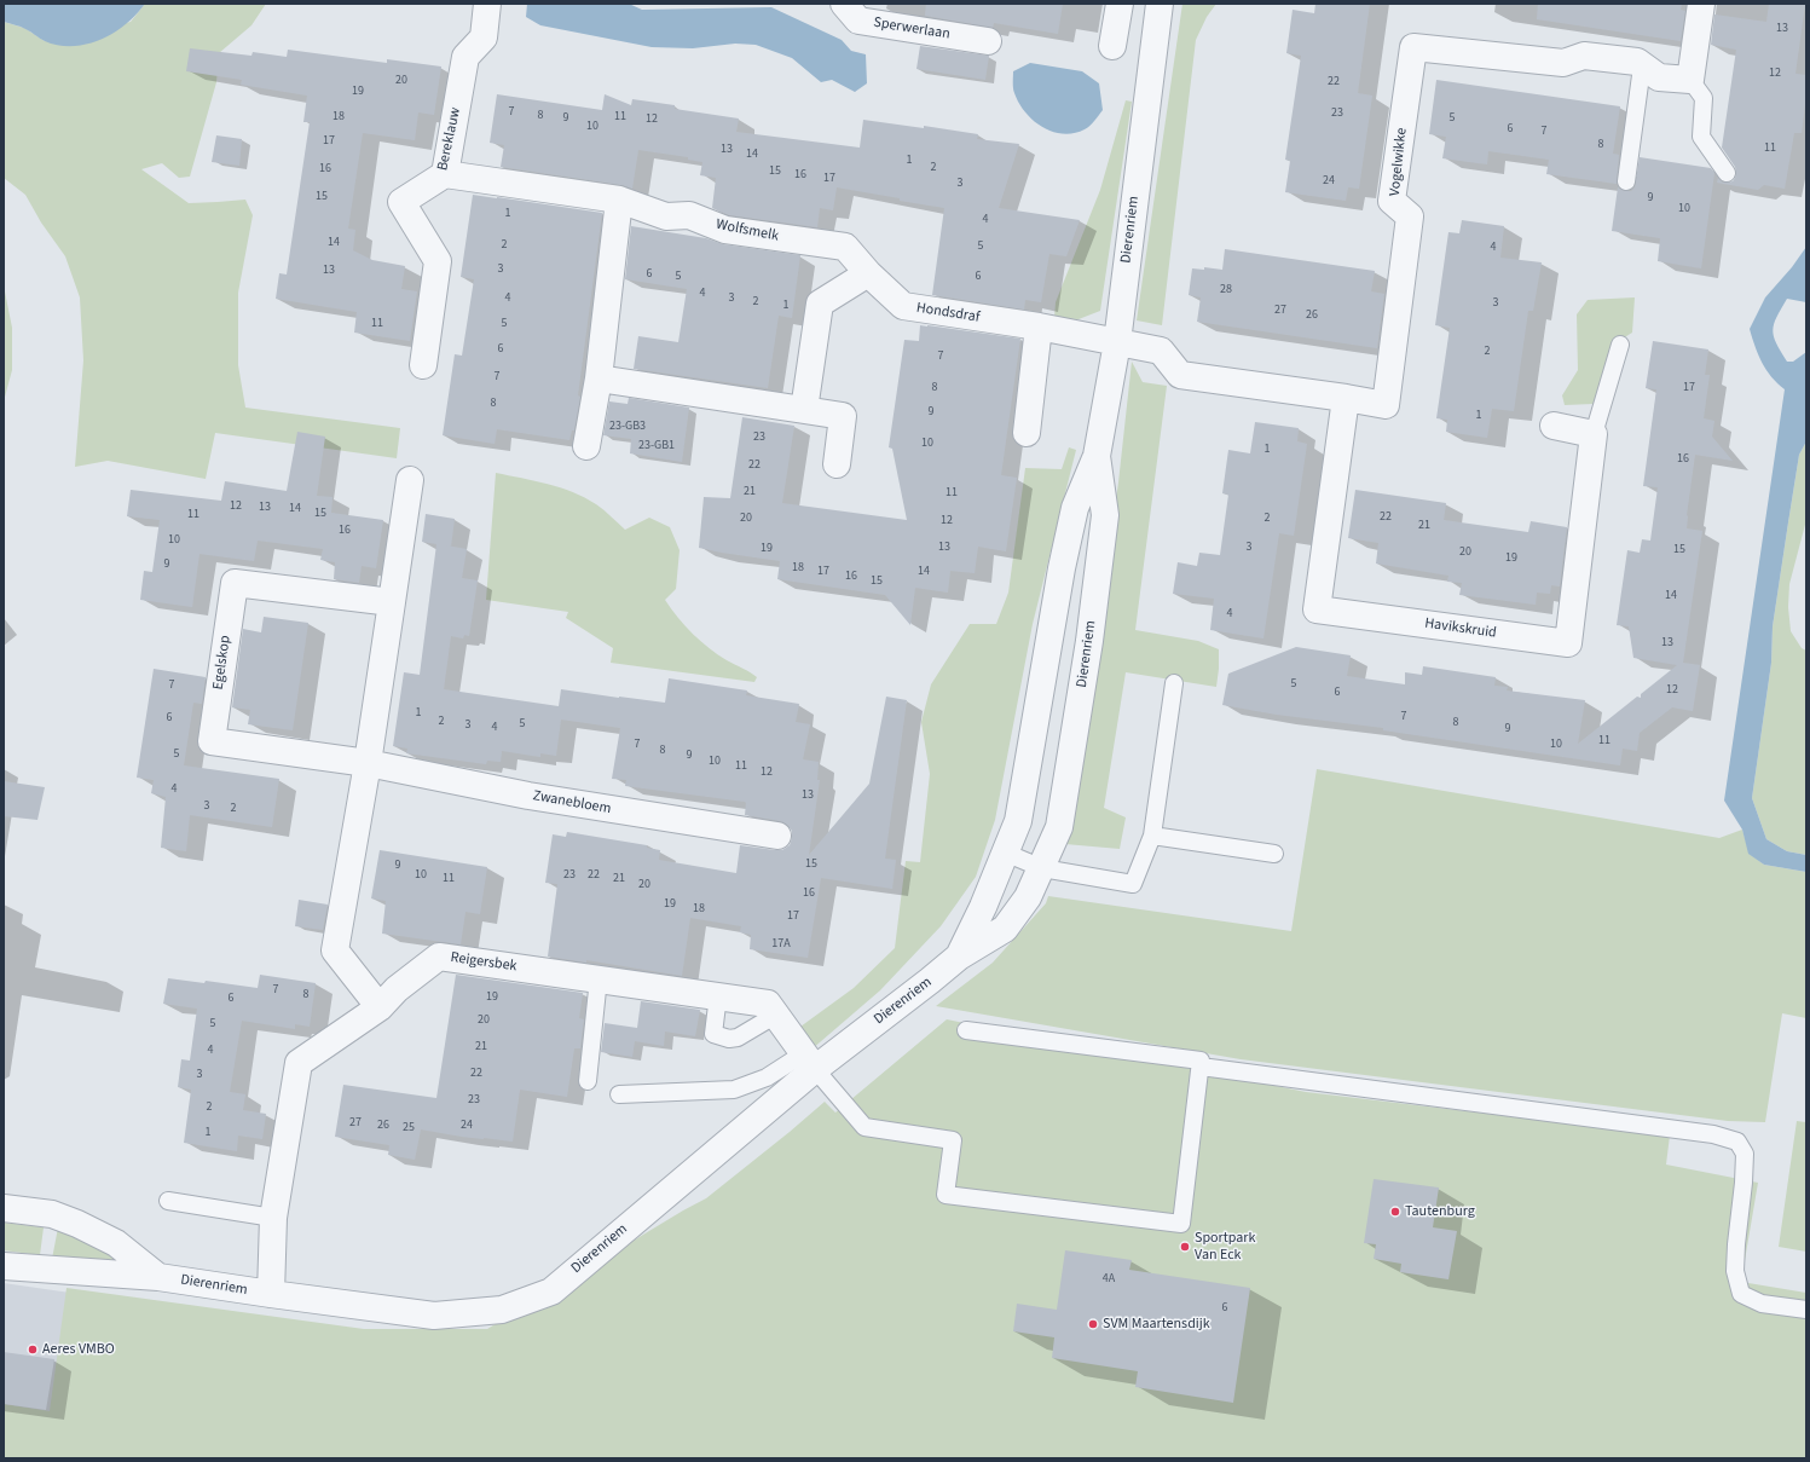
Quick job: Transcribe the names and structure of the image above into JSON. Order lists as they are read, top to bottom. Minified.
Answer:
{"streets":{"street":["Sperwerlaan","Bereklauw","Vogelwikke","Dierenriem","Wolfsmelk","Hondsdraf","Havikskruid","Egelskop","Zwanebloem","Reigersbek"]},"crossings":[["Bereklauw","Wolfsmelk"],["Vogelwikke","Dierenriem"],["Vogelwikke","Hondsdraf"],["Vogelwikke","Havikskruid"],["Dierenriem","Hondsdraf"],["Dierenriem","Reigersbek"],["Wolfsmelk","Hondsdraf"],["Egelskop","Zwanebloem"]],"places":["Tautenburg","Sportpark Van Eck","SVM Maartensdijk","Aeres VMBO"],"house_numbers":["13","12","20","22","19","7","23","8","18","11","9","5","12","10","6","7","17","8","11","13","14","1","2","16","15","16","17","24","3","15","9","10","1","4","14","2","5","4","3","13","6","5","6","28","4","4","3","2","3","1","27","26","11","5","6","2","7","7","8","17","8","9","1","23-GB3","23","10","23-GB1","1","16","22","21","11","12","13","14","15","11","22","20","2","12","21","16","10","13","3","19","15","20","19","9","18","17","14","16","15","14","4","13","5","7","12","6","1","7","6","2","8","5","3","4","9","11","7","10","8","5","9","10","11","12","4","13","3","2","15","9","10","23","22","11","21","20","16","19","18","17","17A","7","8","19","6","20","5","21","4","22","3","23","2","27","26","24","25","1","4A","6"]}
